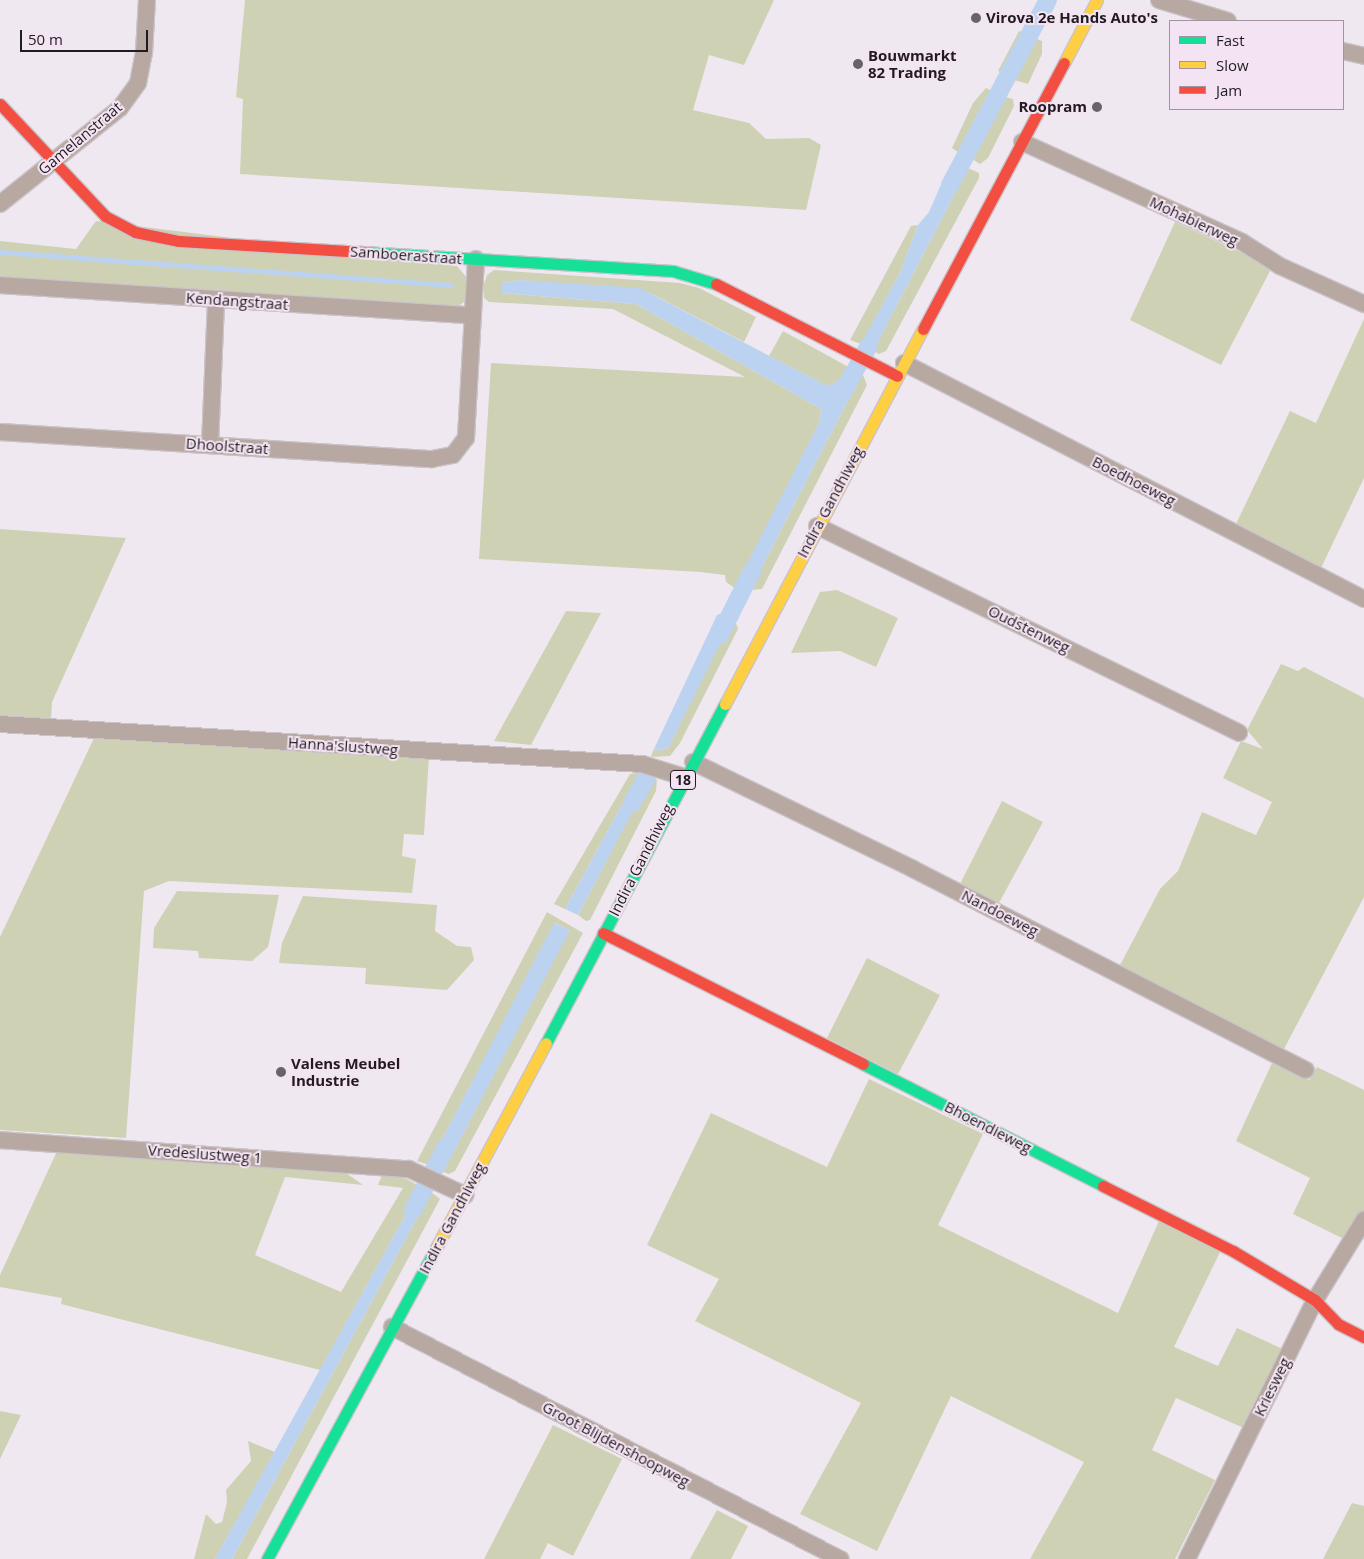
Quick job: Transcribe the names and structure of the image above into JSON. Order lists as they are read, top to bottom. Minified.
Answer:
{"streets":{"street":["Gamelanstraat","Mohabierweg","Samboerastraat","Kendangstraat","Dhoolstraat","Boedhoeweg","Indira Gandhiweg","Oudstenweg","Hanna'slustweg","18","Nandoeweg","Bhoendieweg","Vredeslustweg 1","Kriesweg","Groot Blijdenshoopweg"]},"crossings":[["Gamelanstraat","Samboerastraat"],["Mohabierweg","Indira Gandhiweg"],["Samboerastraat","Boedhoeweg"],["Samboerastraat","Indira Gandhiweg"],["Kendangstraat","Dhoolstraat"],["Boedhoeweg","Indira Gandhiweg"],["Indira Gandhiweg","Oudstenweg"],["Indira Gandhiweg","Hanna'slustweg"],["Indira Gandhiweg","Nandoeweg"],["Indira Gandhiweg","Bhoendieweg"],["Indira Gandhiweg","Vredeslustweg 1"],["Indira Gandhiweg","Groot Blijdenshoopweg"],["Bhoendieweg","Kriesweg"]],"places":["Virova 2e Hands Auto's","Bouwmarkt 82 Trading","Roopram","Valens Meubel Industrie"],"legend":["Fast","Slow","Jam"],"scale_bar":"50 m"}
